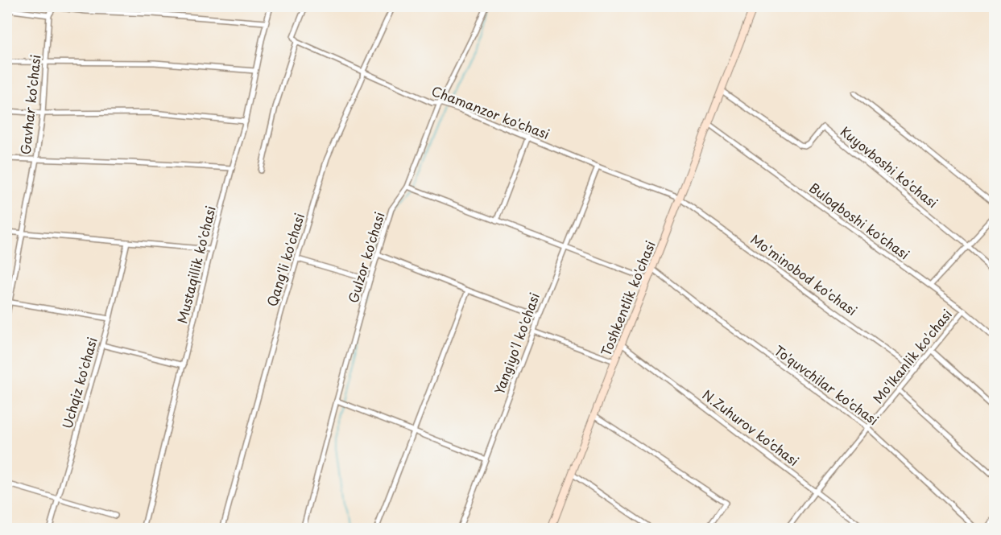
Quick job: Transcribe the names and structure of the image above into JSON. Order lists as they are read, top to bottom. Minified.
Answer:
{"streets":{"main road":["Toshkentlik ko'chasi"],"street":["Gavhar ko'chasi","Chamanzor ko'chasi","Kuyovboshi ko'chasi","Buloqboshi ko'chasi","Gulzor ko'chasi","Qang'li ko'chasi","Mustaqillik ko'chasi","Mo'minobod ko'chasi","Yangiyo'l ko'chasi","Mo'lkanlik ko'chasi","Uchqiz ko'chasi","To'quvchilar ko'chasi","N.Zuhurov ko'chasi"]},"crossings":[["Chamanzor ko'chasi","Gulzor ko'chasi"],["Chamanzor ko'chasi","Qang'li ko'chasi"],["Chamanzor ko'chasi","Mo'minobod ko'chasi"],["Chamanzor ko'chasi","Toshkentlik ko'chasi"],["Chamanzor ko'chasi","Yangiyo'l ko'chasi"],["Kuyovboshi ko'chasi","Toshkentlik ko'chasi"],["Buloqboshi ko'chasi","Toshkentlik ko'chasi"],["Buloqboshi ko'chasi","Mo'lkanlik ko'chasi"],["Mo'minobod ko'chasi","Toshkentlik ko'chasi"],["Mo'minobod ko'chasi","Mo'lkanlik ko'chasi"],["Toshkentlik ko'chasi","To'quvchilar ko'chasi"],["Toshkentlik ko'chasi","N.Zuhurov ko'chasi"],["Mo'lkanlik ko'chasi","To'quvchilar ko'chasi"],["Mo'lkanlik ko'chasi","N.Zuhurov ko'chasi"]]}
